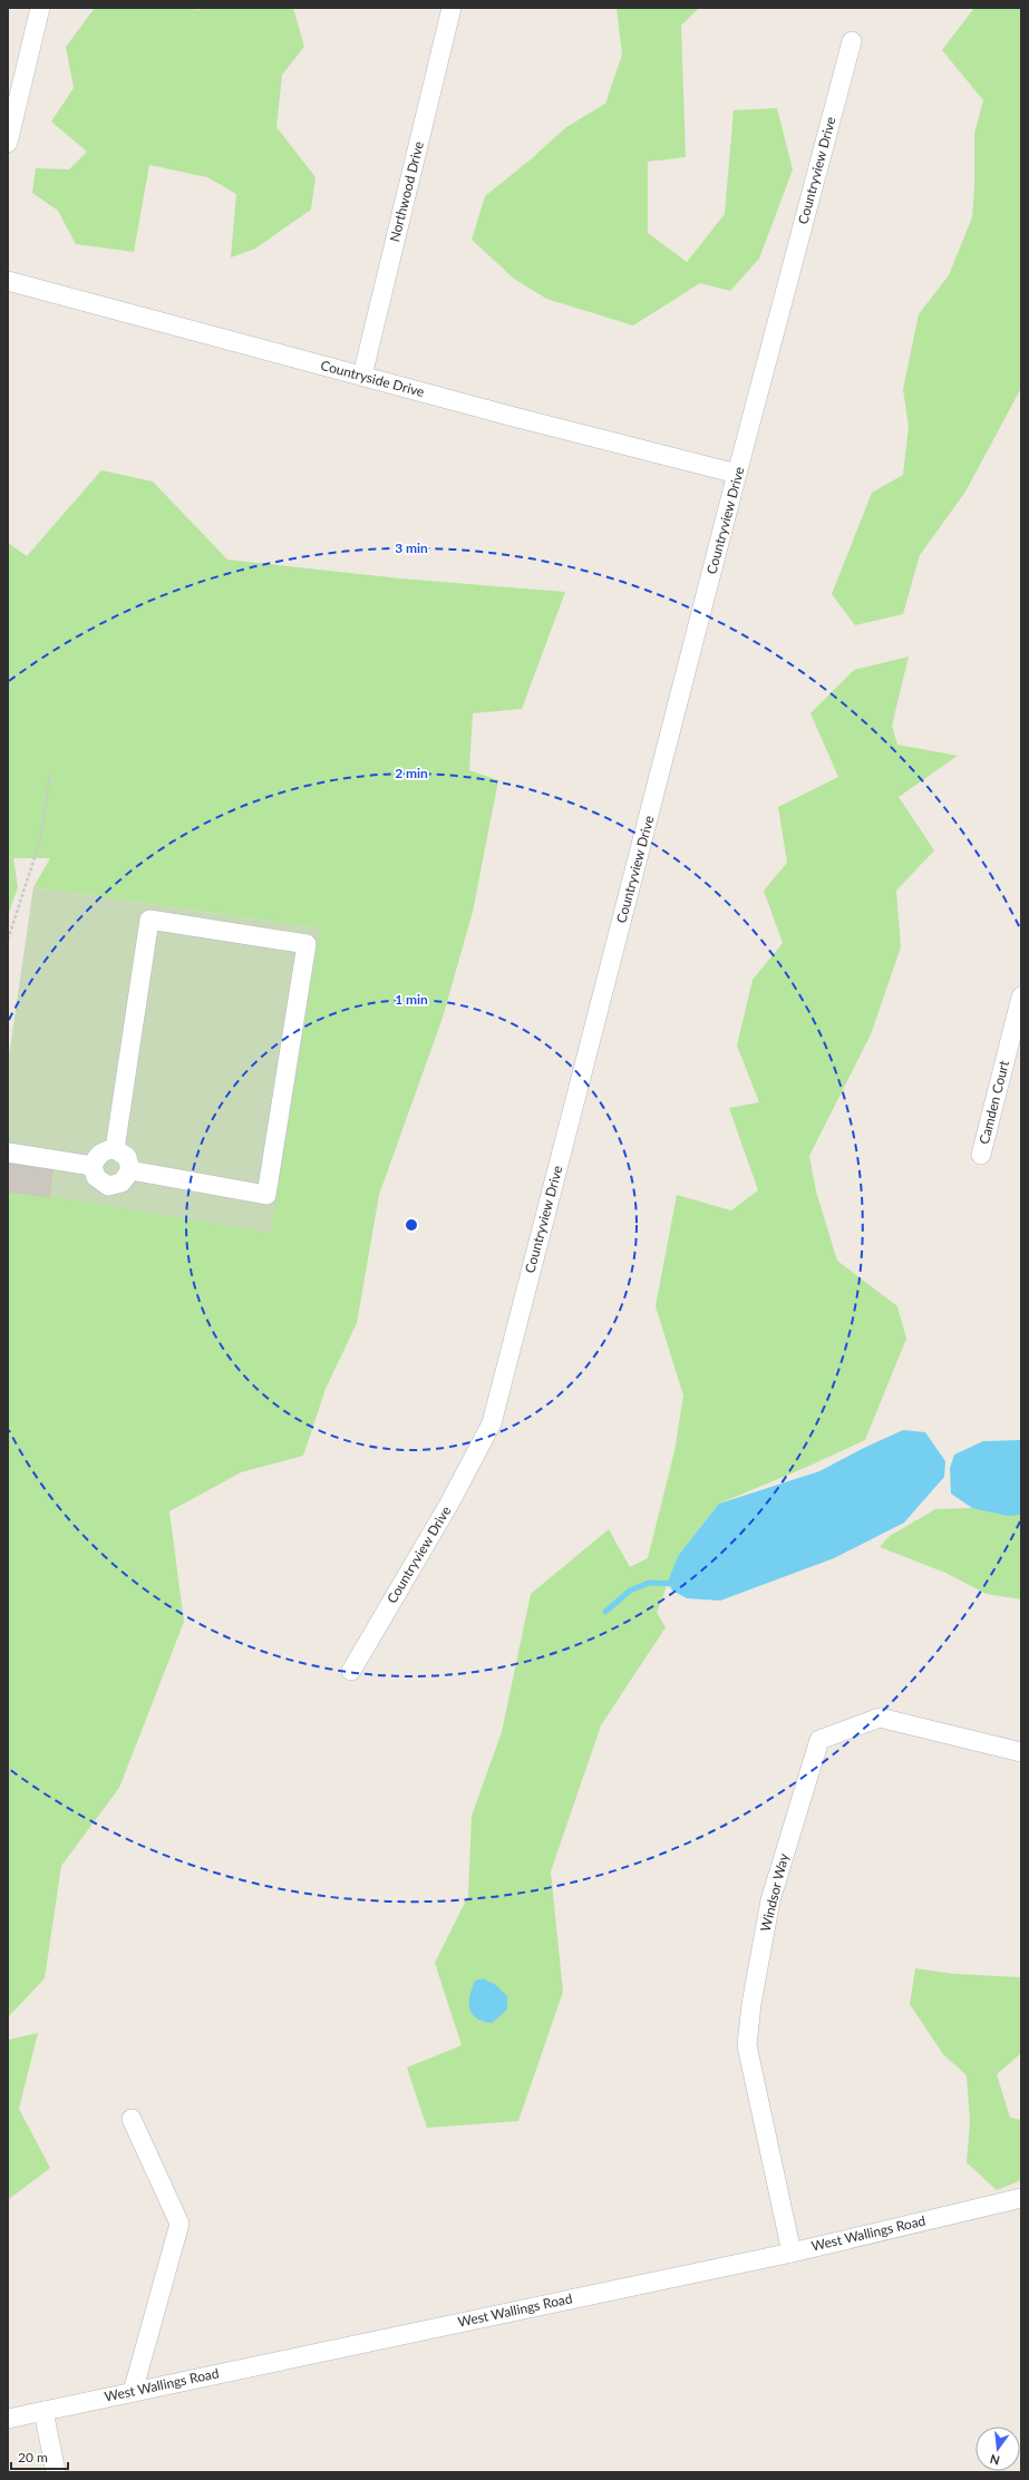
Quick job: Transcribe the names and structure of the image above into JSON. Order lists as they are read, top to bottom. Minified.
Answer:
{"streets":{"street":["Countryview Drive","Northwood Drive","Countryside Drive","Camden Court","Windsor Way","West Wallings Road"]},"crossings":[["Countryview Drive","Countryside Drive"],["Northwood Drive","Countryside Drive"],["Windsor Way","West Wallings Road"]],"scale_bar":"20 m","north":"bottom","rings":["3 min","2 min","1 min"]}
